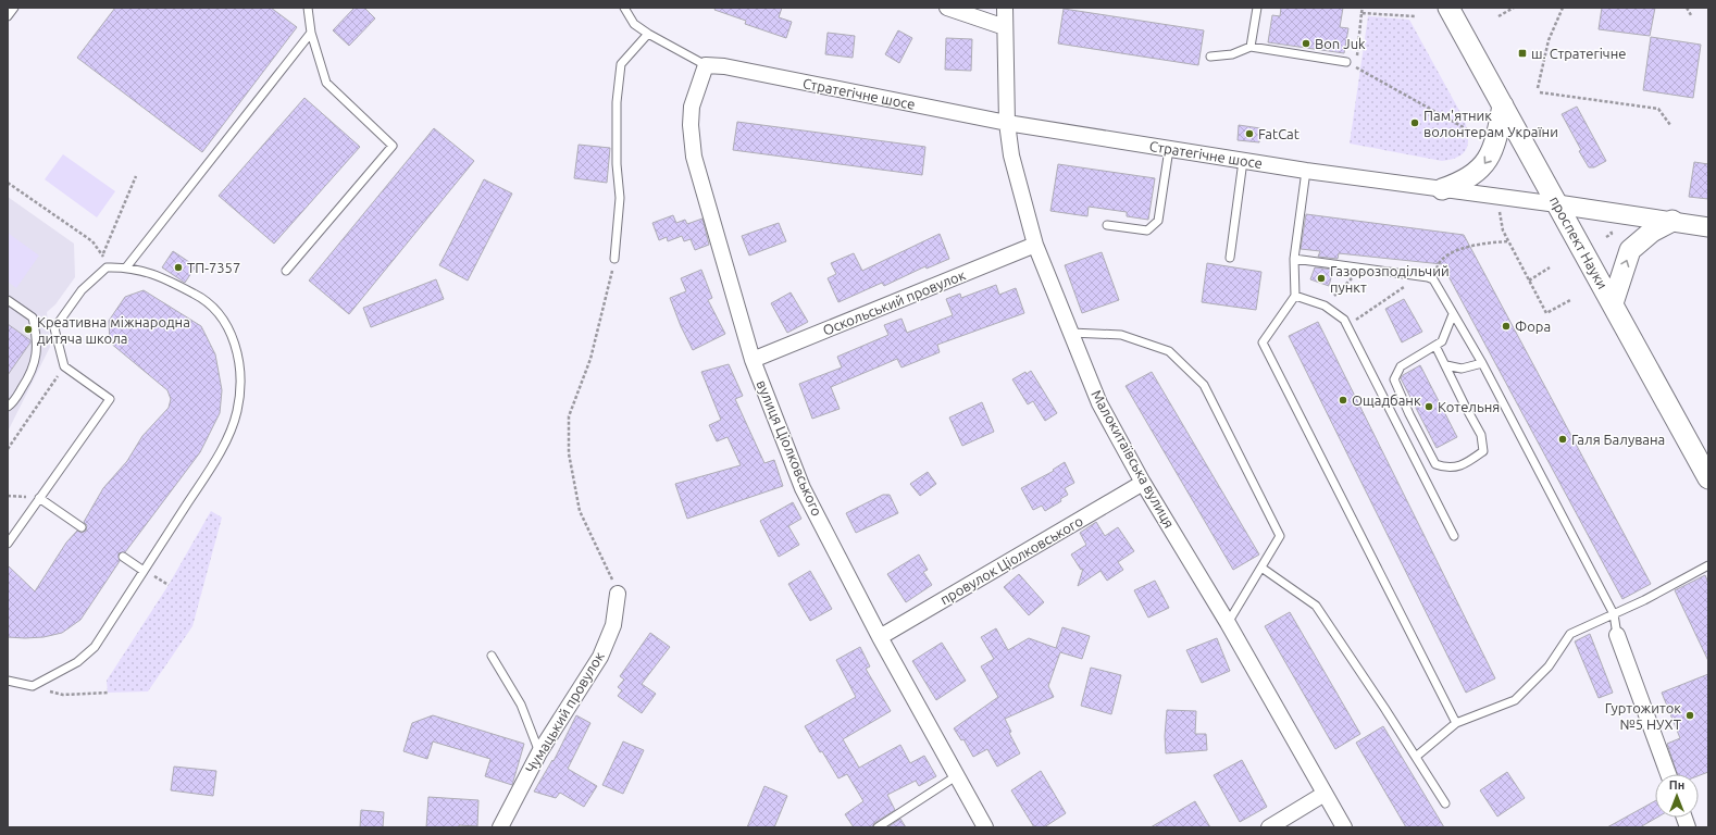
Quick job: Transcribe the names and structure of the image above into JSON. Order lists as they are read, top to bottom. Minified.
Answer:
{"streets":{"main road":["проспект Науки"],"street":["Стратегічне шосе","Оскольський провулок","вулиця Ціолковського","Малокитаївська вулиця","провулок Ціолковського","Чумацький провулок"]},"crossings":[["Стратегічне шосе","проспект Науки"],["Стратегічне шосе","вулиця Ціолковського"],["Стратегічне шосе","Малокитаївська вулиця"],["Оскольський провулок","вулиця Ціолковського"],["Оскольський провулок","Малокитаївська вулиця"],["вулиця Ціолковського","провулок Ціолковського"],["Малокитаївська вулиця","провулок Ціолковського"]],"places":{"other":["Bon Juk","Пам'ятник волонтерам України","FatCat","ТП-7357","Газорозподільчий пункт","Фора","Креативна міжнародна дитяча школа","Ощадбанк","Котельня","Галя Балувана","Гуртожиток №5 НУХТ"],"transit":["ш. Стратегічне"]},"north":"top"}
